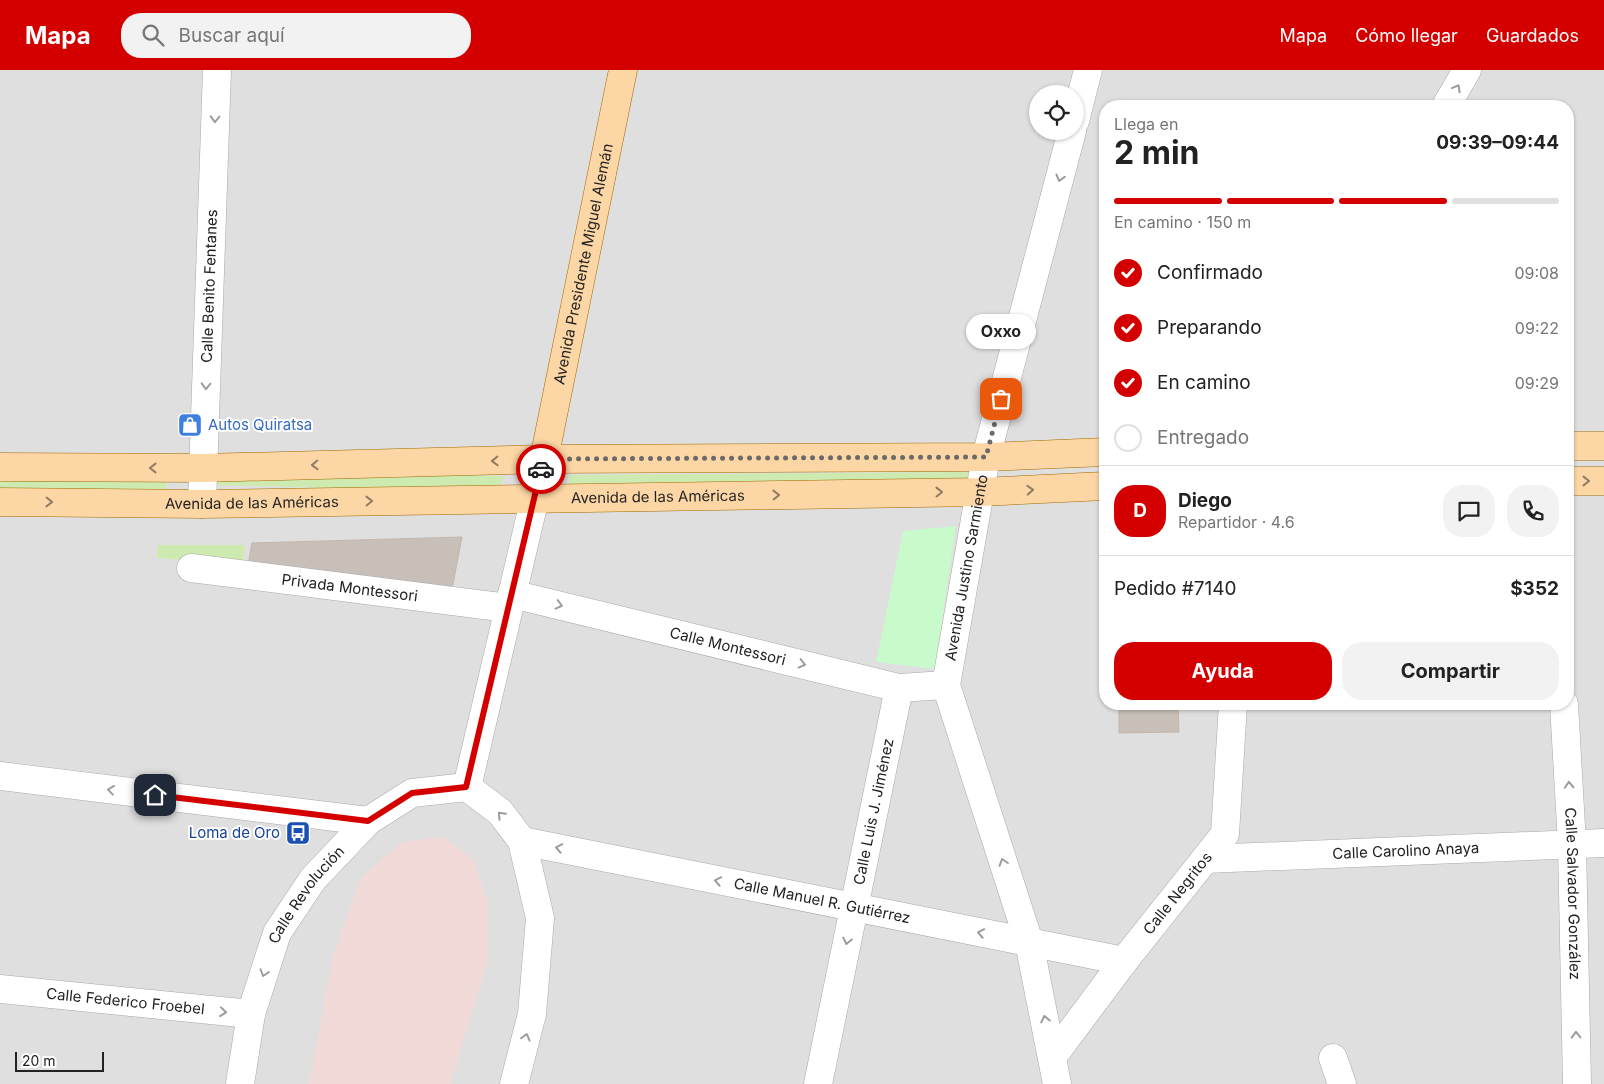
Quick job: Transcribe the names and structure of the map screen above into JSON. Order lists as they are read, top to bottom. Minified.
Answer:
{"streets":{"main road":["Avenida Presidente Miguel Alemán","Avenida de las Américas"],"street":["Calle Benito Fentanes","Avenida Justino Sarmiento","Privada Montessori","Calle Montessori","Calle Luis J. Jiménez","Calle Carolino Anaya","Calle Negritos","Calle Salvador González","Calle Revolución","Calle Manuel R. Gutiérrez","Calle Federico Froebel"]},"crossings":[["Calle Benito Fentanes","Avenida de las Américas"],["Avenida de las Américas","Avenida Justino Sarmiento"],["Avenida Justino Sarmiento","Calle Montessori"],["Privada Montessori","Calle Montessori"],["Calle Montessori","Calle Luis J. Jiménez"],["Calle Luis J. Jiménez","Calle Manuel R. Gutiérrez"],["Calle Carolino Anaya","Calle Negritos"],["Calle Carolino Anaya","Calle Salvador González"],["Calle Negritos","Calle Manuel R. Gutiérrez"],["Calle Revolución","Calle Federico Froebel"]],"one_way":["Calle Benito Fentanes","Avenida Justino Sarmiento","Calle Montessori","Calle Salvador González","Calle Revolución","Calle Manuel R. Gutiérrez"],"places":{"other":["Oxxo"],"shop":["Autos Quiratsa"],"bus stop":["Loma de Oro"]},"scale_bar":"20 m","page":{"header":"Mapa","search":"Buscar aquí","nav":["Mapa","Cómo llegar","Guardados"],"heading":["2 min","Llega en","09:39–09:44"],"panel":["Diego","Repartidor · 4.6","Pedido #7140","$352"],"bar":"En camino · 150 m","list":[["Confirmado","09:08"],["Preparando","09:22"],["En camino","09:29"],"Entregado"],"bubble":"Oxxo","round":"D","buttons":["Ayuda","Compartir"],"scale":"20 m"}}
